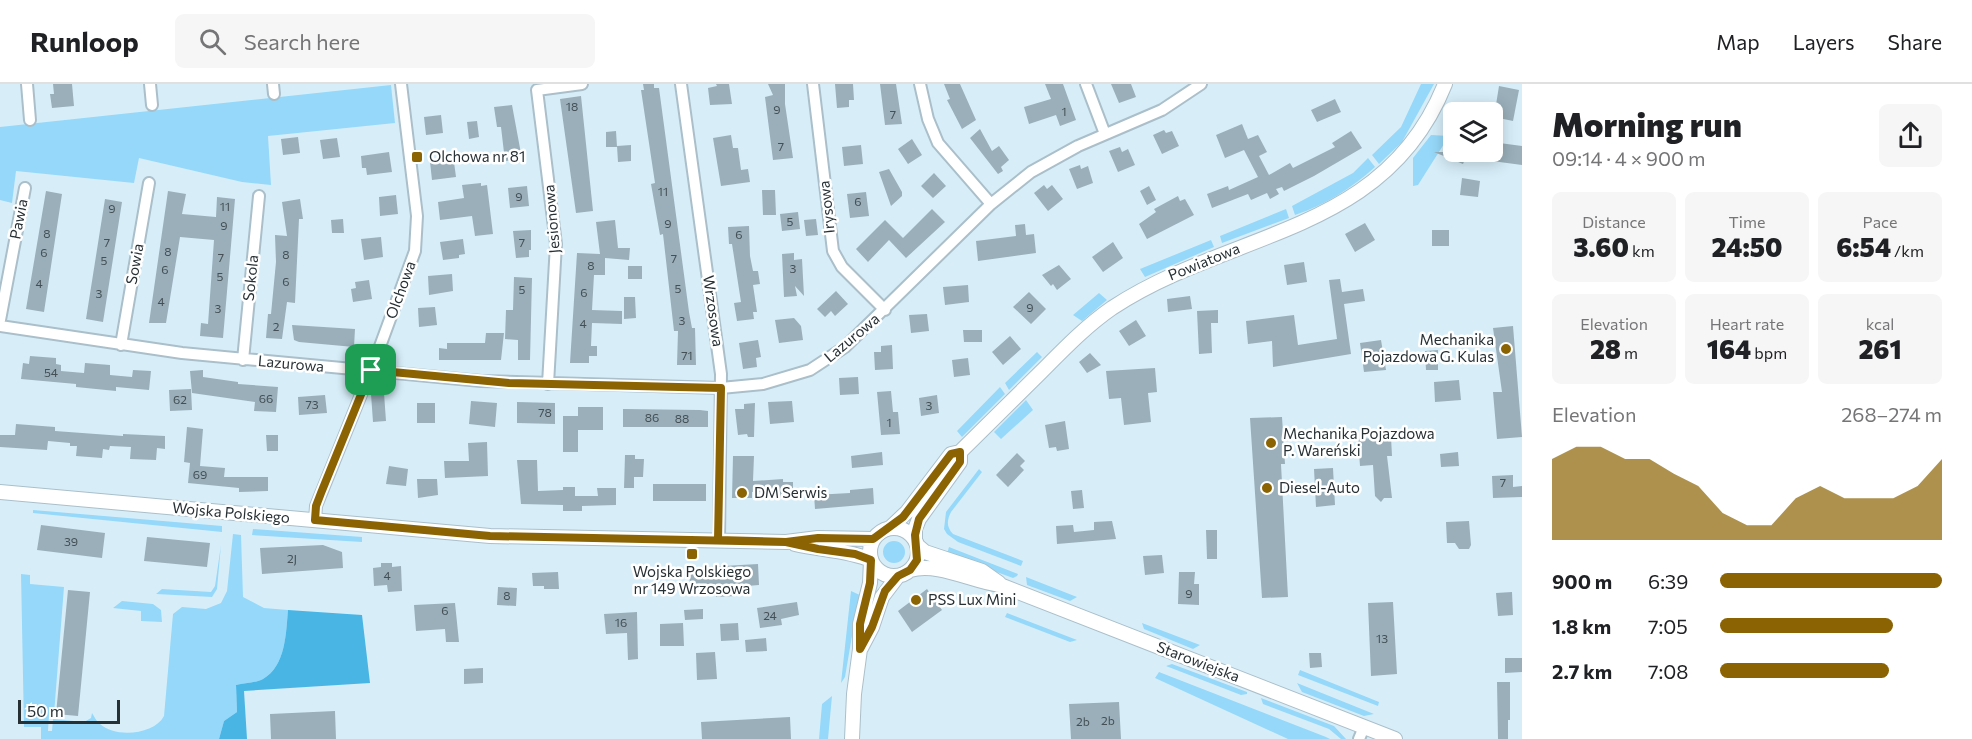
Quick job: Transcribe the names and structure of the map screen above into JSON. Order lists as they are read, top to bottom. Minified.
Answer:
{"streets":{"street":["Irysowa","Pawia","Jesionowa","Powiatowa","Sowia","Sokola","Olchowa","Wrzosowa","Lazurowa","Wojska Polskiego","Starowiejska"]},"crossings":[["Irysowa","Lazurowa"],["Jesionowa","Lazurowa"],["Powiatowa","Wojska Polskiego"],["Powiatowa","Starowiejska"],["Sowia","Lazurowa"],["Sokola","Lazurowa"],["Olchowa","Lazurowa"],["Olchowa","Wojska Polskiego"],["Wrzosowa","Lazurowa"],["Wrzosowa","Wojska Polskiego"],["Wojska Polskiego","Starowiejska"]],"places":{"transit":["Olchowa nr 81","Wojska Polskiego nr 149 Wrzosowa"],"other":["Mechanika Pojazdowa G. Kulas","Mechanika Pojazdowa P. Wareński","Diesel-Auto","DM Serwis","PSS Lux Mini"]},"house_numbers":["18","9","1","7","7","11","9","6","11","9","5","9","9","8","6","7","7","8","6","8","7","7","5","8","3","6","5","6","4","5","5","6","3","4","9","3","3","4","2","71","54","66","62","73","3","78","86","88","1","69","7","39","2J","4","9","8","6","24","16","13","2b","2b"],"scale_bar":"50 m","page":{"header":"Runloop","search":"Search here","nav":["Map","Layers","Share"],"heading":["Morning run","09:14 · 4 × 900 m"],"stats":[["Distance","3.60 km"],["Time","24:50"],["Pace","6:54 /km"],["Elevation","28 m"],["Heart rate","164 bpm"],["kcal","261"]],"chart":["Elevation","268–274 m"],"list":[{"name":"900 m","note":"6:39"},{"name":"1.8 km","note":"7:05"},{"name":"2.7 km","note":"7:08"}],"scale":"50 m"}}
